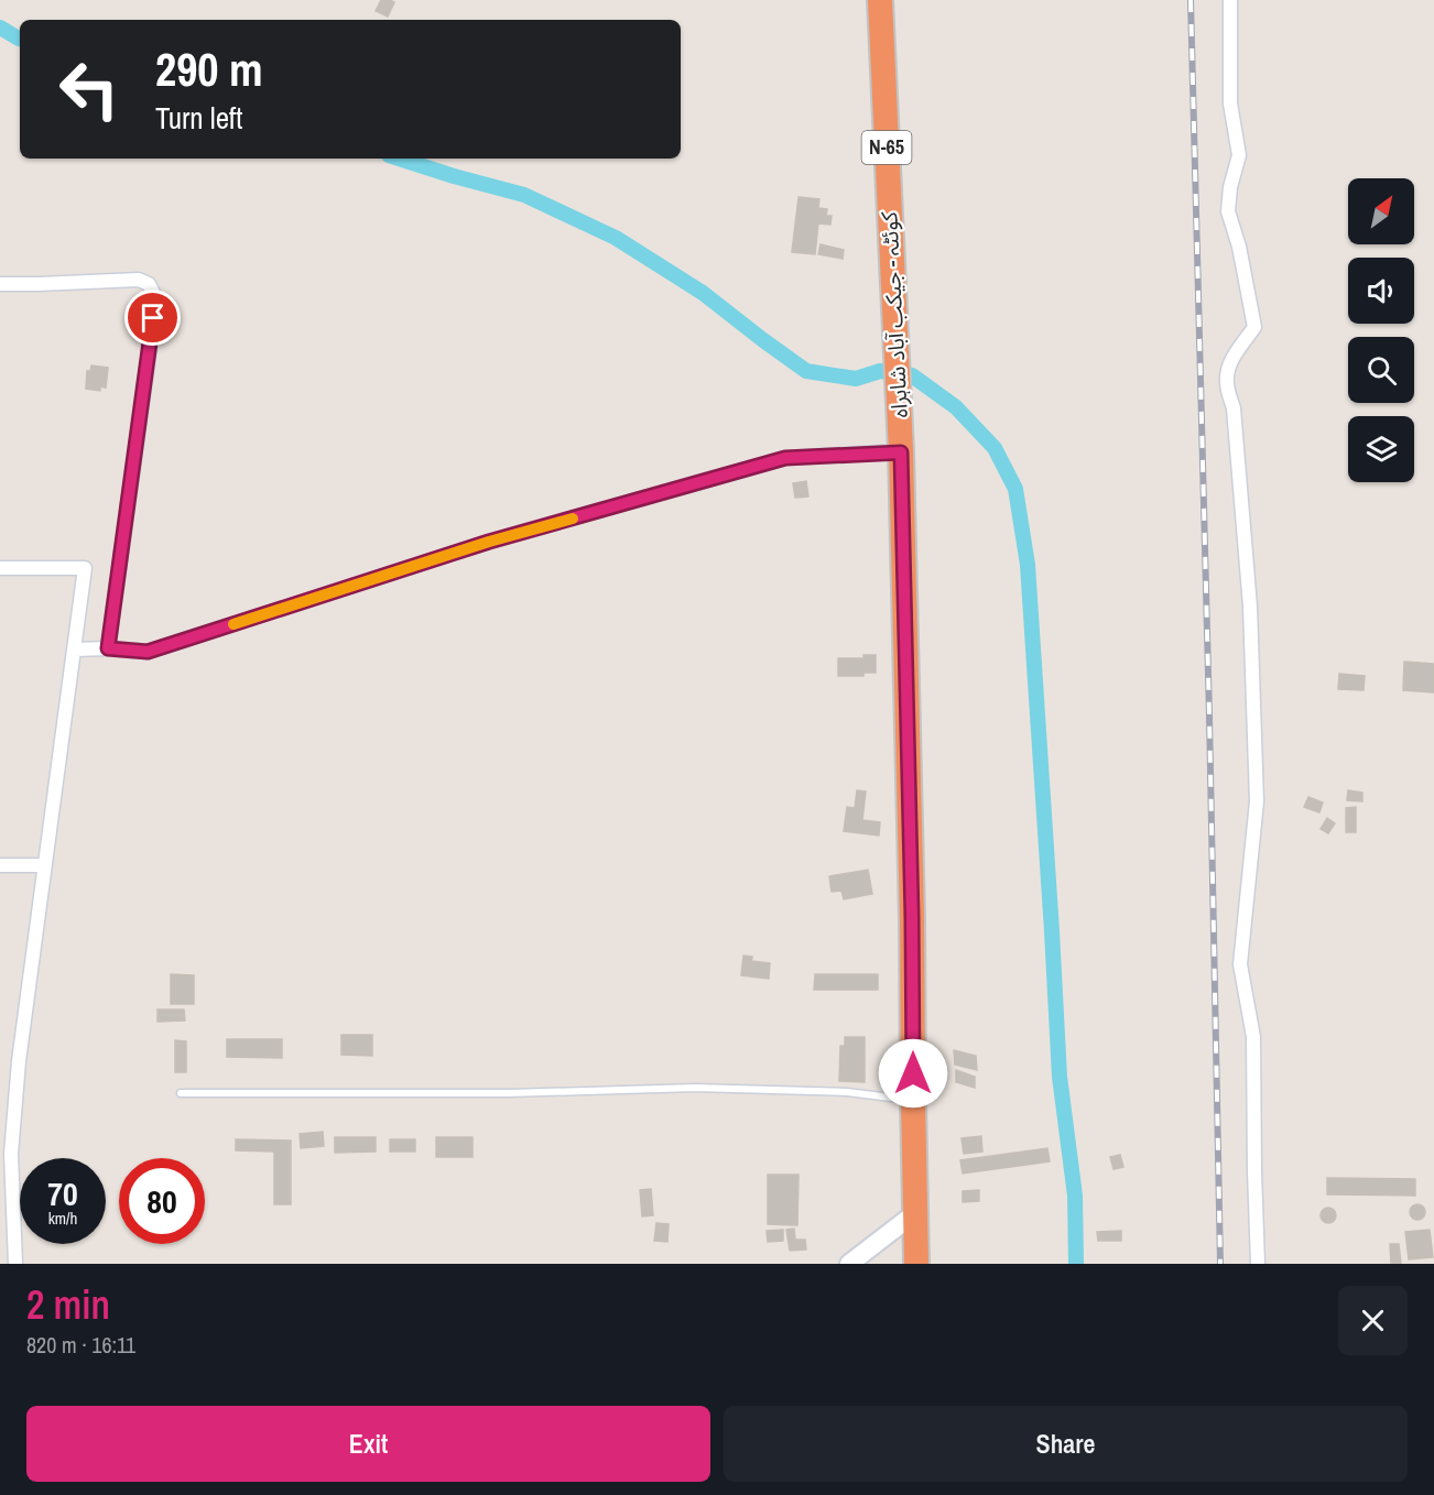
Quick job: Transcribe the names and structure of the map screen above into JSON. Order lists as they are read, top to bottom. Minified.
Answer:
{"streets":{"highway":["N-65","کوئٹہ - جیکب آباد شاہراہ"]},"north":"top right","page":{"turn":["290 m","Turn left"],"speed":"70 km/h","limit":"80","heading":["2 min","820 m · 16:11"],"buttons":["Exit","Share"]}}
